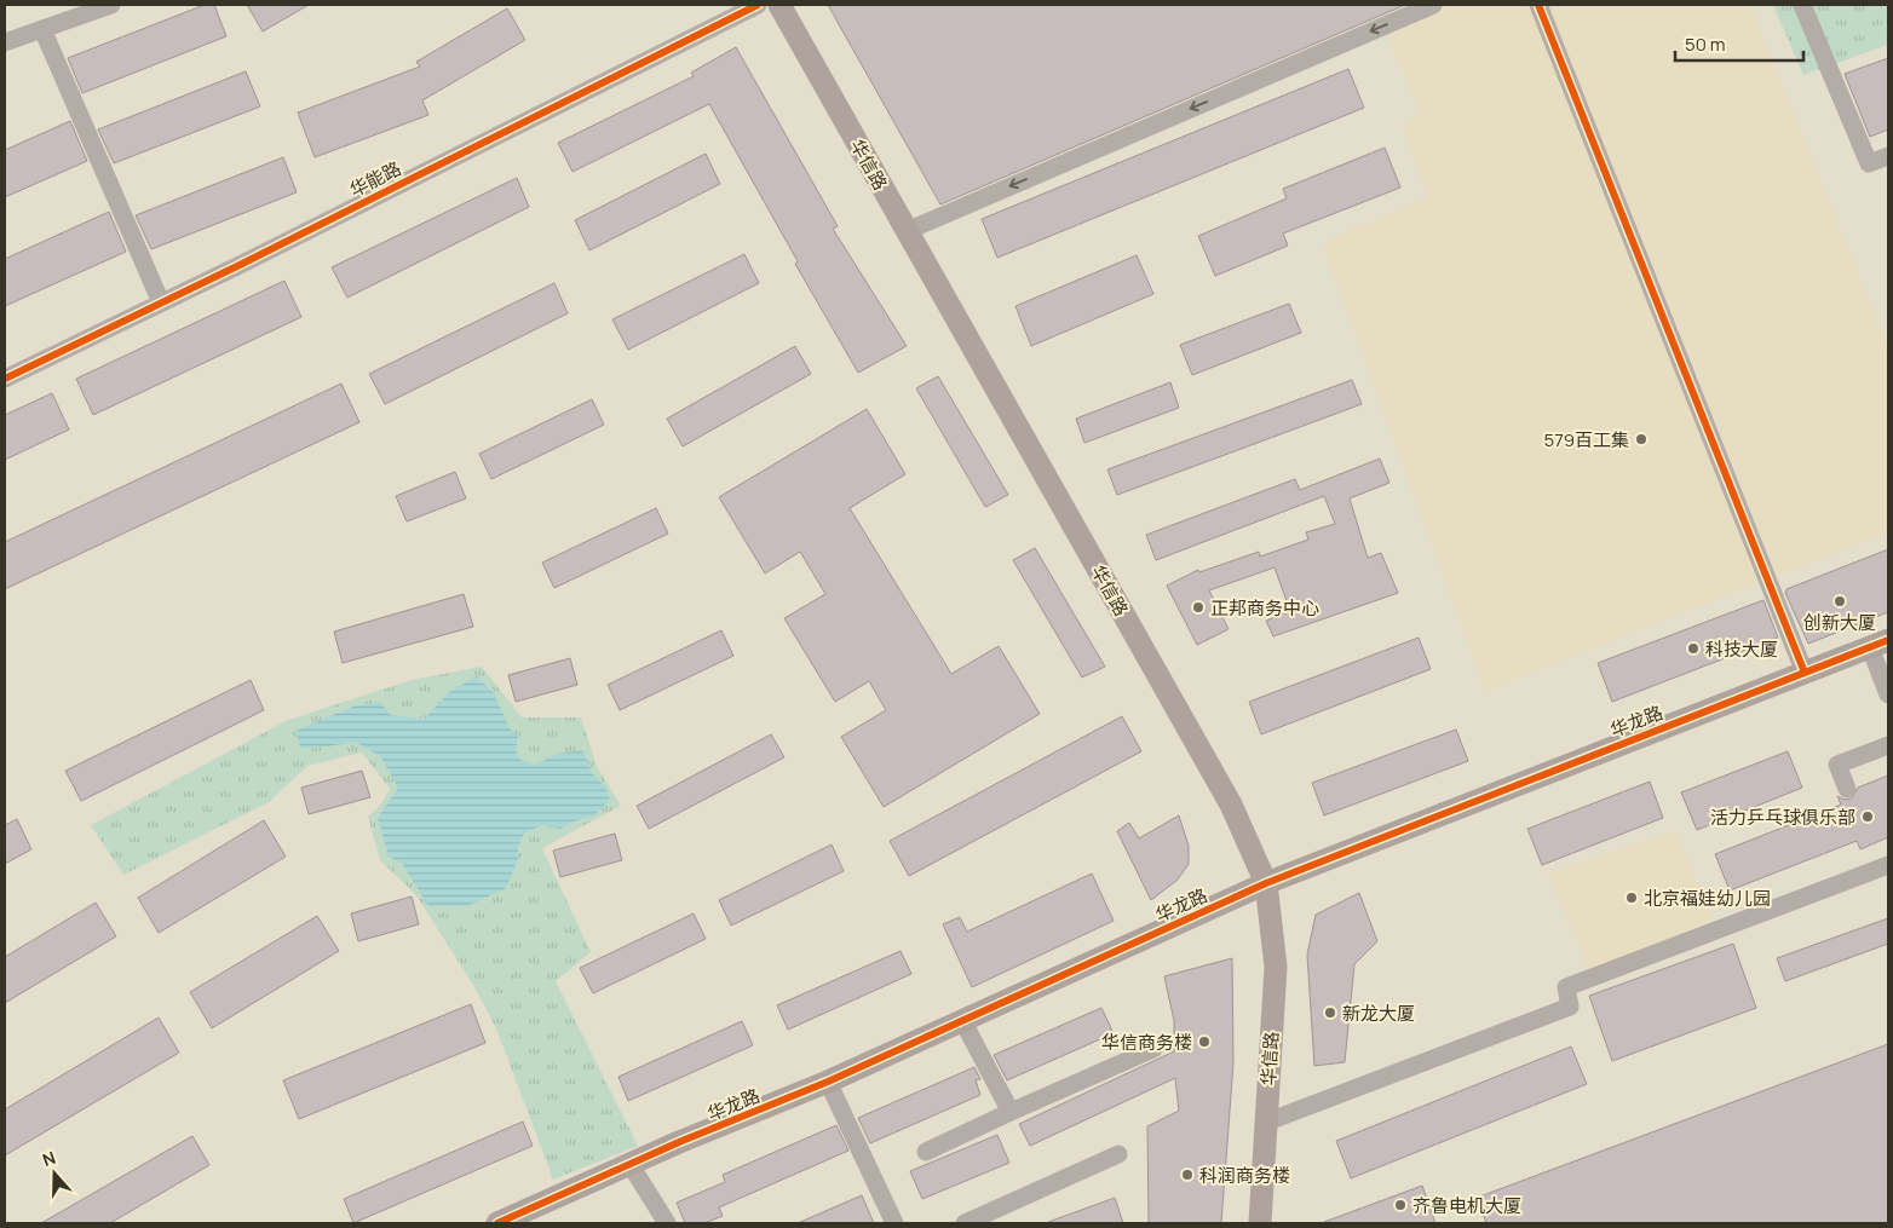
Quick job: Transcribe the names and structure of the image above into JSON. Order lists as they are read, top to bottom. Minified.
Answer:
{"streets":{"main road":["华信路","华龙路"],"street":["华能路"]},"crossings":[["华信路","华龙路"]],"places":["579百工集","创新大厦","正邦商务中心","科技大厦","活力乒乓球俱乐部","北京福娃幼儿园","新龙大厦","华信商务楼","科润商务楼","齐鲁电机大厦"],"scale_bar":"50 m","north":"top"}
